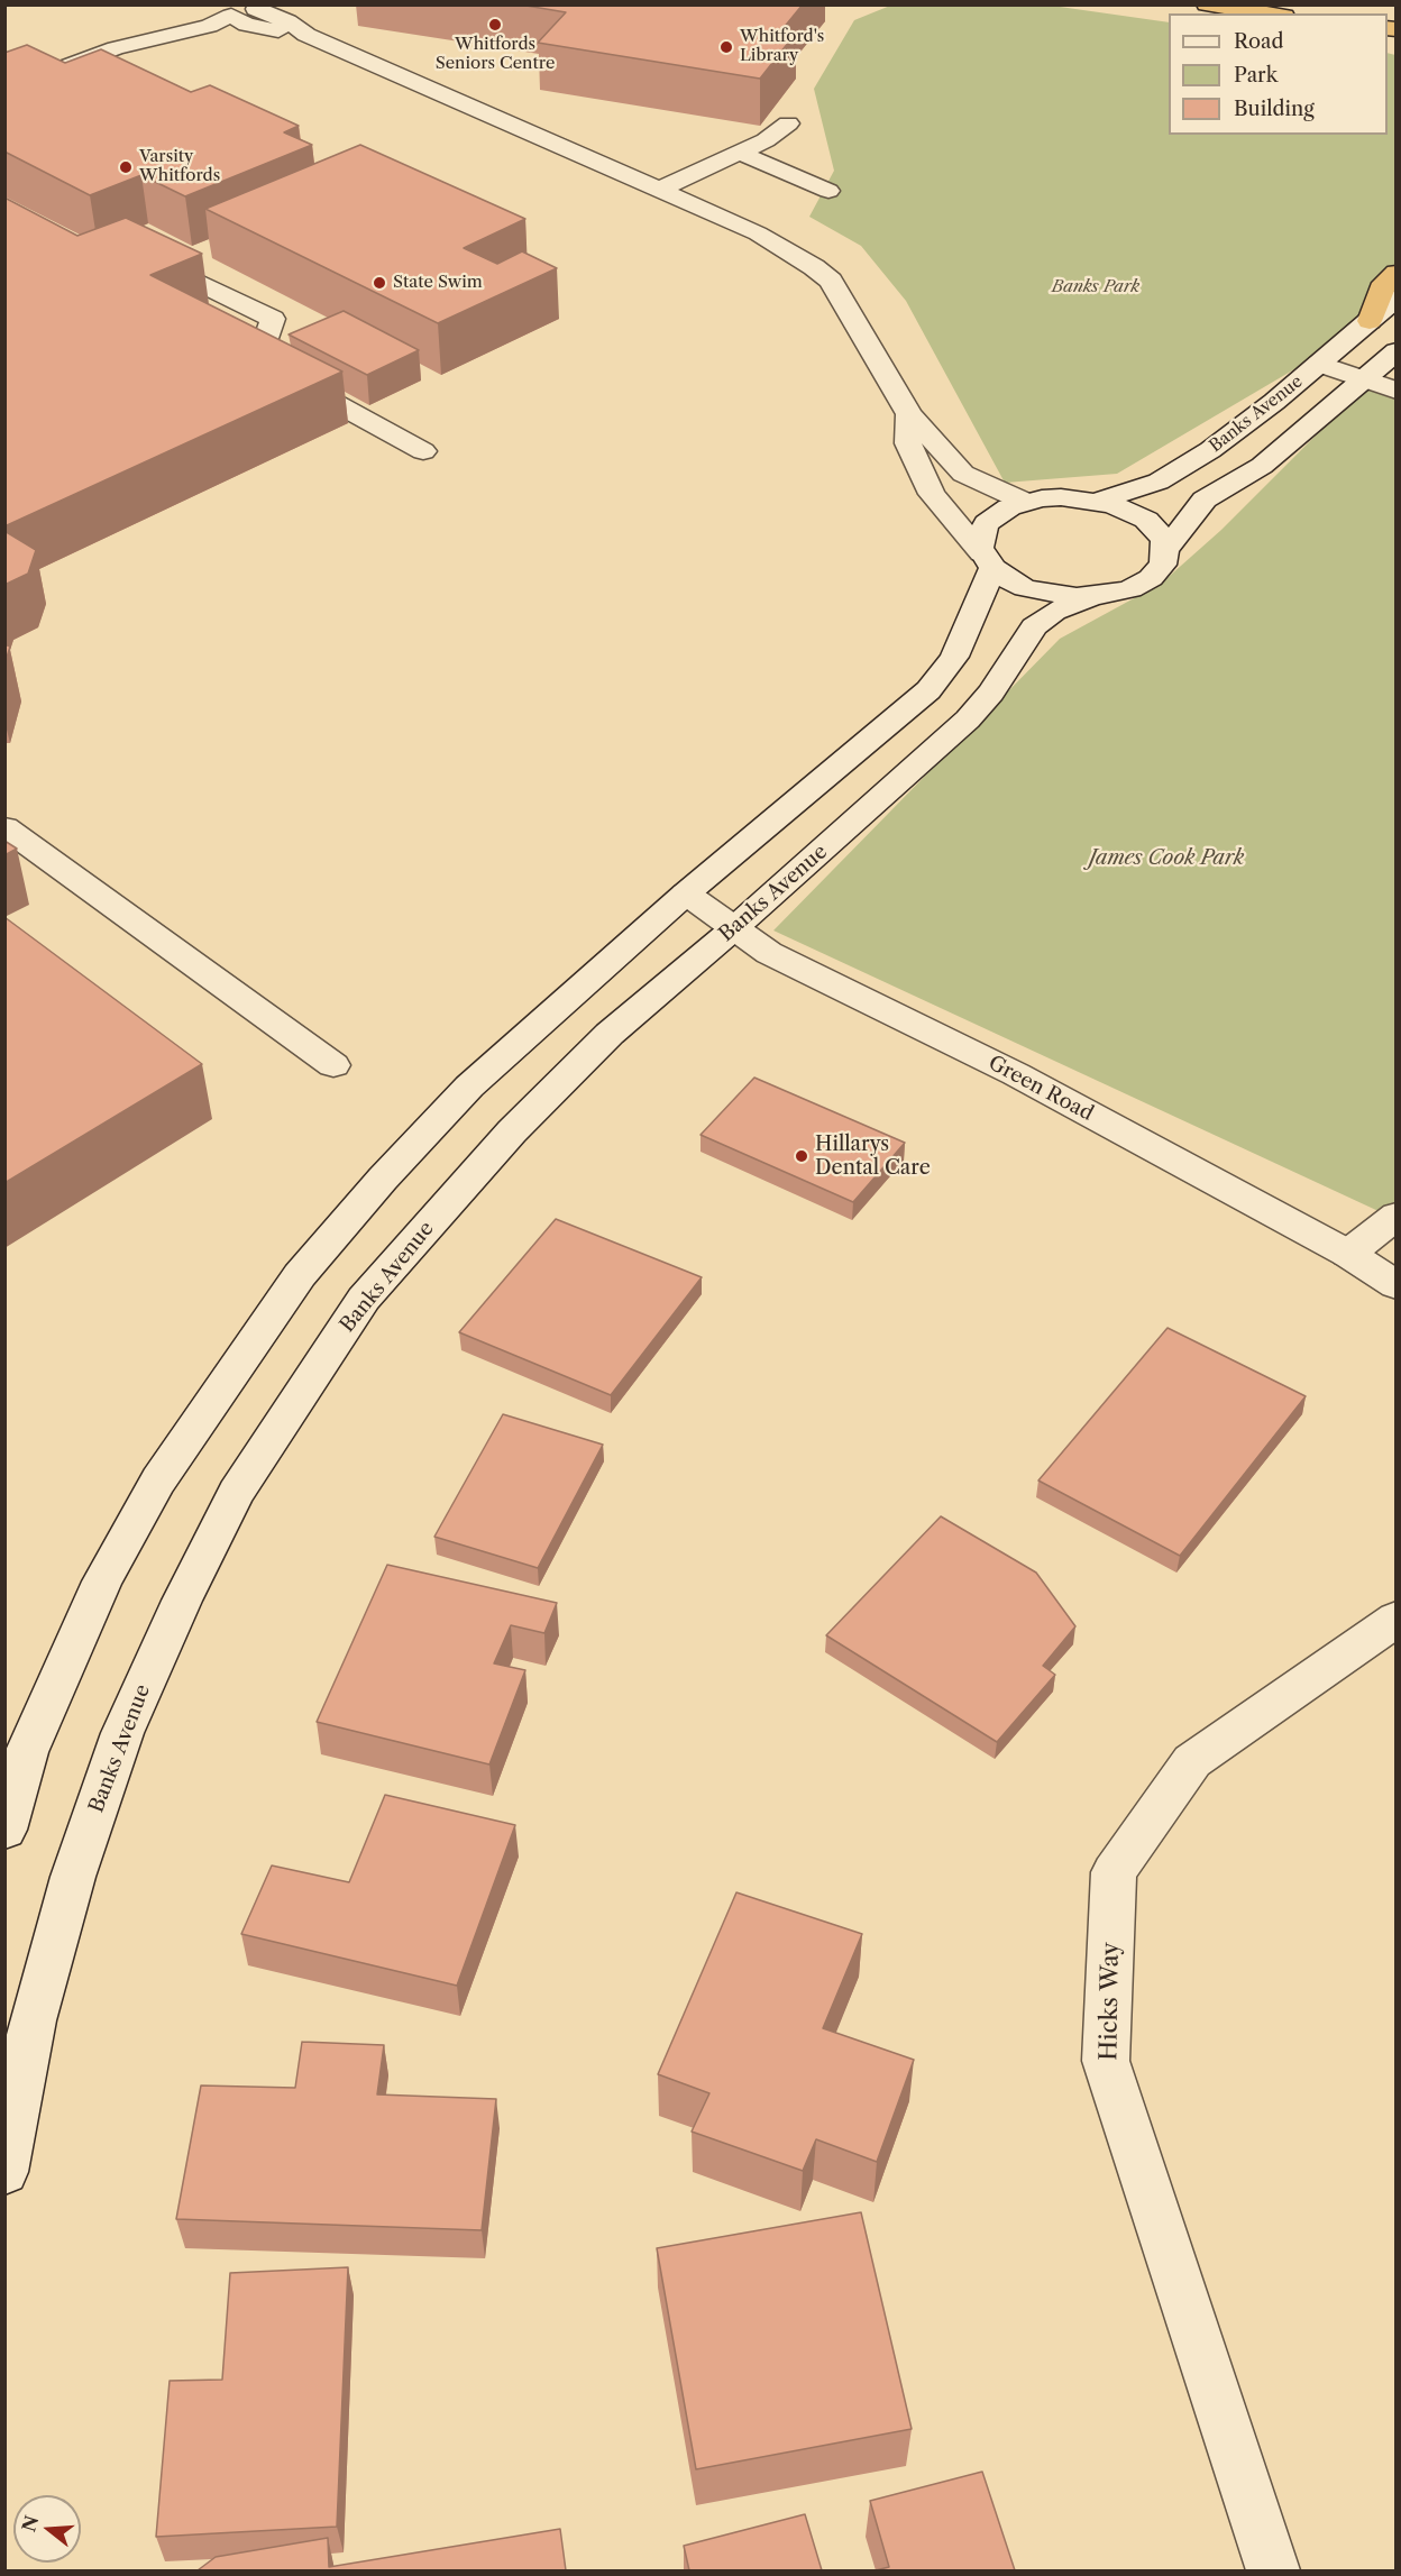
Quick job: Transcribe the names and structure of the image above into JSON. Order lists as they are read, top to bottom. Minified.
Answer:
{"streets":{"street":["Banks Avenue","Green Road","Hicks Way"]},"crossings":[["Banks Avenue","Green Road"]],"parks":["Banks Park","James Cook Park"],"places":["Whitfords Seniors Centre","Whitford's Library","Varsity Whitfords","State Swim","Hillarys Dental Care"],"legend":["Road","Park","Building"],"north":"left"}
